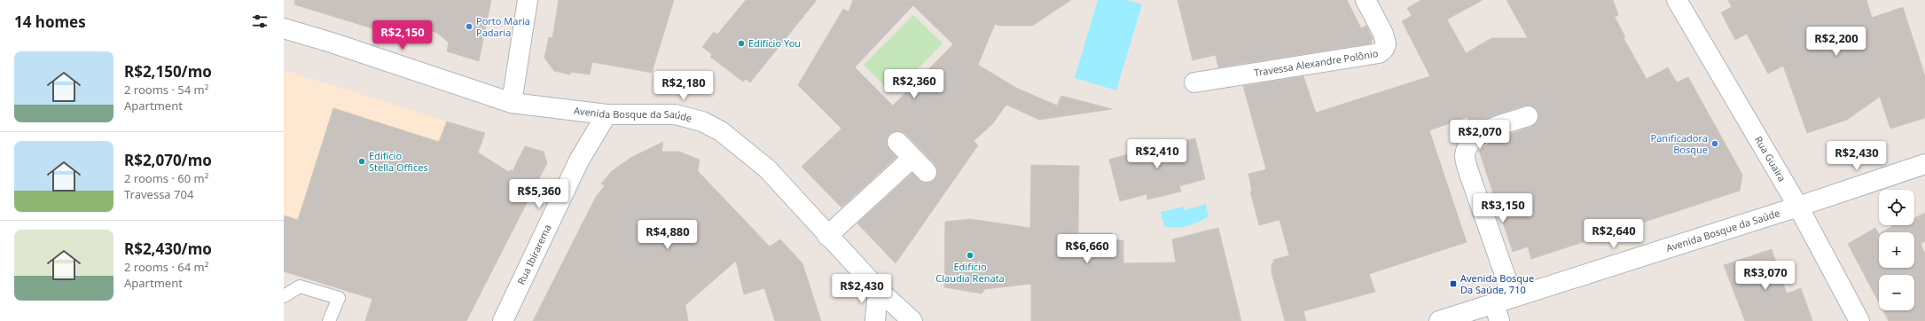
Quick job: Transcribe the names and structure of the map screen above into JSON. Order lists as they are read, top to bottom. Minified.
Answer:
{"streets":{"street":["Travessa Alexandre Polônio","Avenida Bosque da Saúde","Rua Guaira","Rua Ibirarema"]},"crossings":[["Avenida Bosque da Saúde","Rua Guaira"],["Avenida Bosque da Saúde","Rua Ibirarema"]],"places":{"other":["Porto Maria Padaria","Edifício You","Panificadora Bosque","Edifício Stella Offices","Edifício Claudia Renata"],"transit":["Avenida Bosque Da Saúde, 710"]},"page":{"heading":"14 homes","price":["R$2,150","R$2,200","R$2,360","R$2,180","R$2,070","R$2,410","R$2,430","R$5,360","R$3,150","R$2,640","R$4,880","R$6,660","R$3,070","R$2,430"],"list":[{"name":"R$2,150/mo","note":"2 rooms · 54 m² · Apartment"},{"name":"R$2,070/mo","note":"2 rooms · 60 m² · Travessa 704"},{"name":"R$2,430/mo","note":"2 rooms · 64 m² · Apartment"}],"map_buttons":["+","−"]}}
